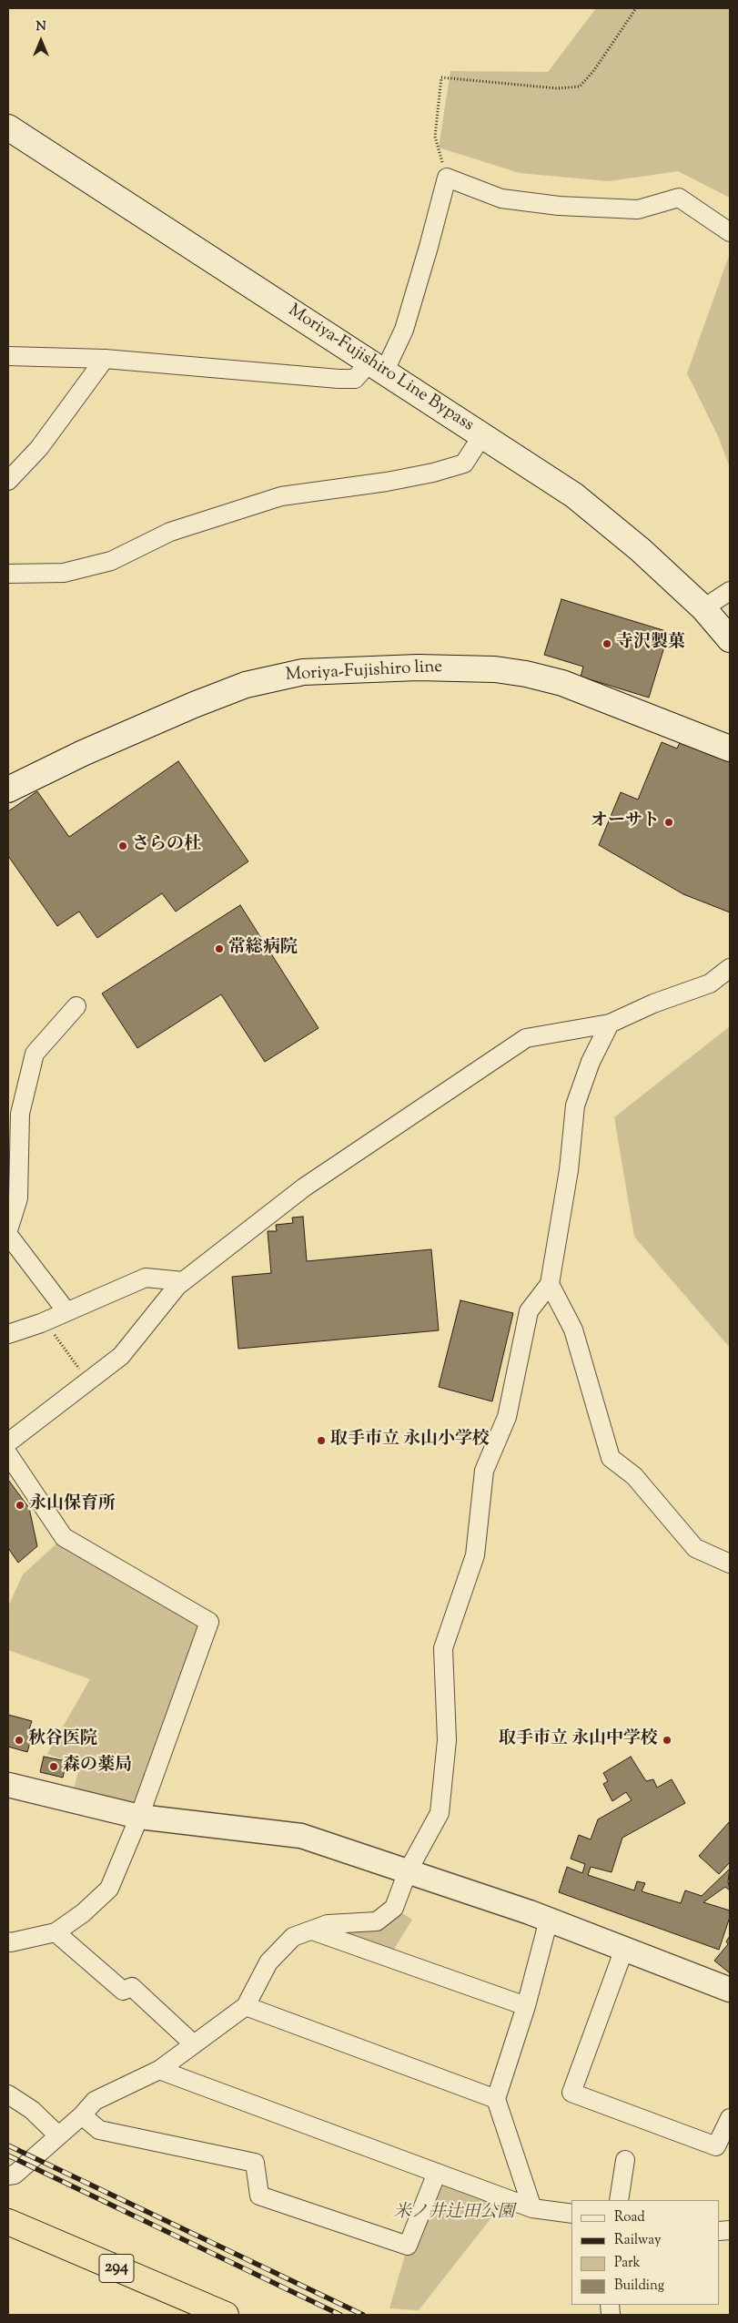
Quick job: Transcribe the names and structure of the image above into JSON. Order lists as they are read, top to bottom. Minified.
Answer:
{"streets":{"highway":["294"],"main road":["Moriya-Fujishiro Line Bypass","Moriya-Fujishiro line"]},"parks":["米ノ井辻田公園"],"places":["寺沢製菓","オーサト","さらの杜","常総病院","取手市立 永山小学校","永山保育所","秋谷医院","取手市立 永山中学校","森の薬局"],"legend":["Road","Railway","Park","Building"],"north":"top"}
